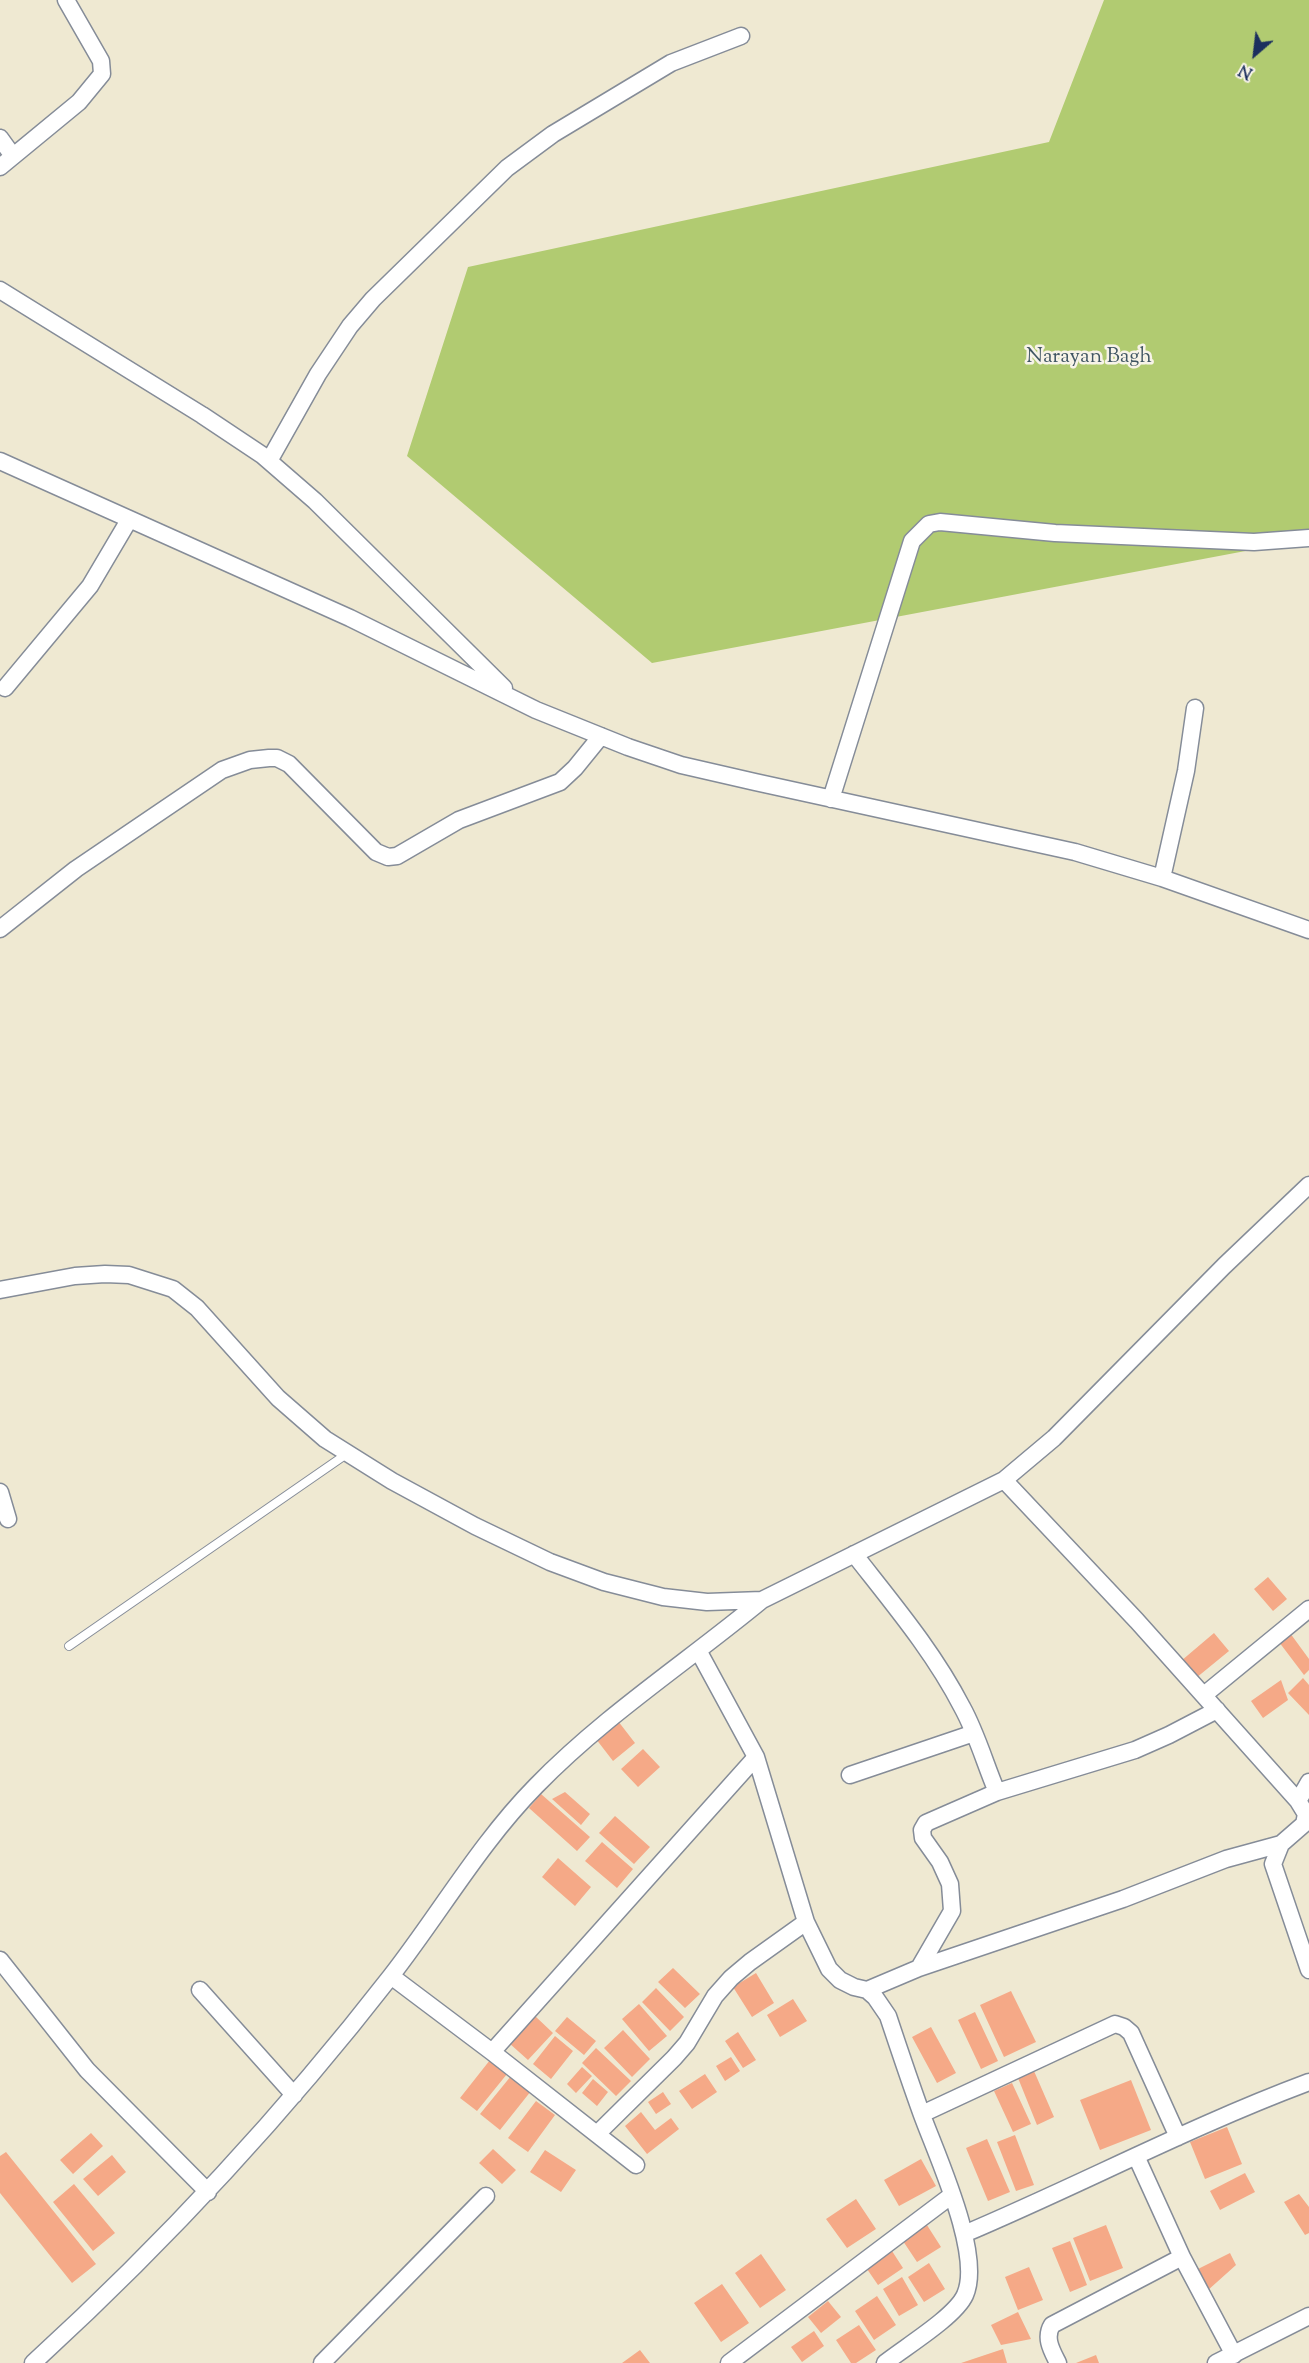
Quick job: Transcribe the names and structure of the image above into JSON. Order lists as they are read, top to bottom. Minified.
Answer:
{"parks":["Narayan Bagh"],"north":"bottom left"}
